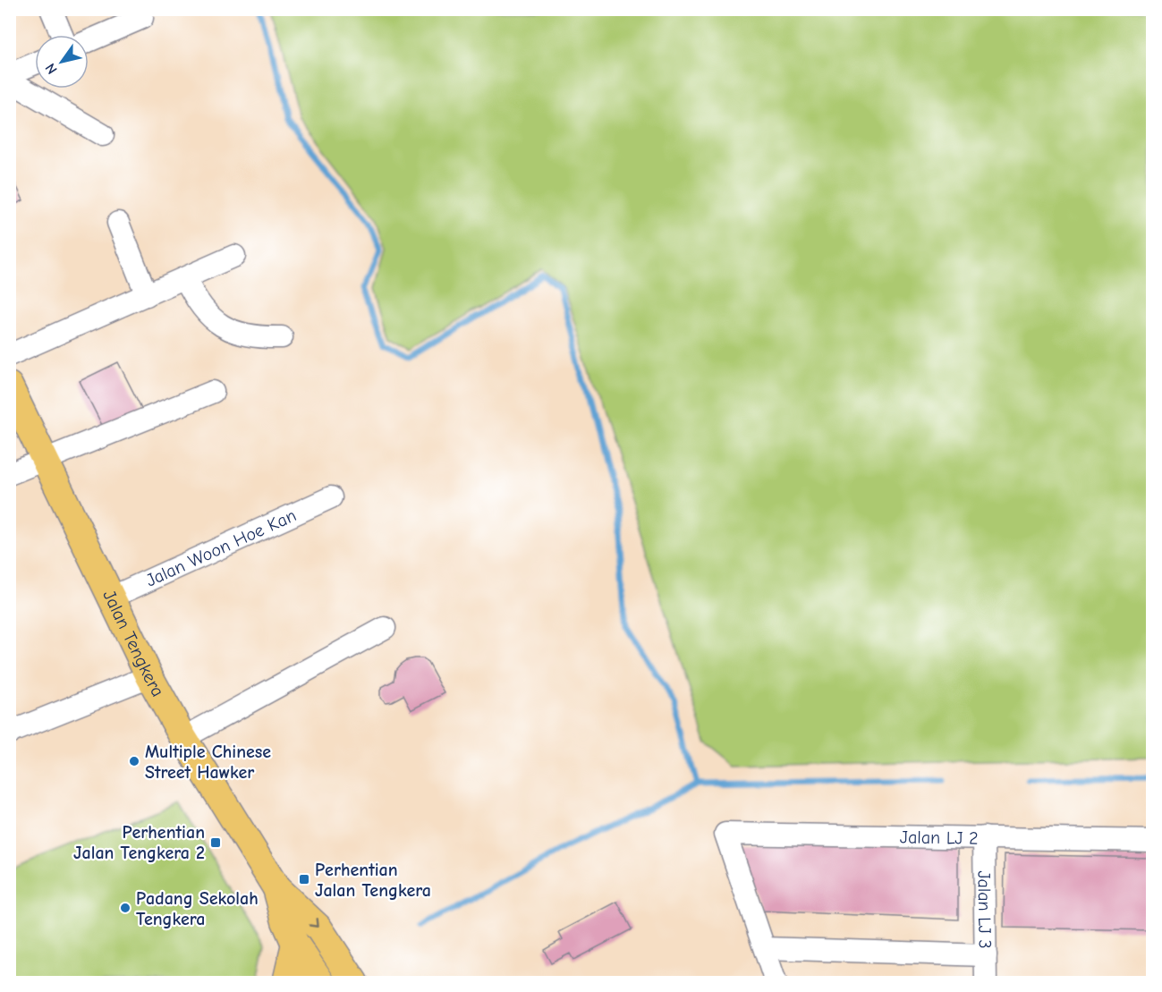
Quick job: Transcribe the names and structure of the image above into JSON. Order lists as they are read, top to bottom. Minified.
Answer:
{"streets":{"main road":["Jalan Tengkera"],"street":["Jalan Woon Hoe Kan","Jalan LJ 2","Jalan LJ 3"]},"crossings":[["Jalan Woon Hoe Kan","Jalan Tengkera"],["Jalan LJ 2","Jalan LJ 3"]],"places":{"other":["Multiple Chinese Street Hawker","Padang Sekolah Tengkera"],"transit":["Perhentian Jalan Tengkera 2","Perhentian Jalan Tengkera"]},"north":"bottom left"}
